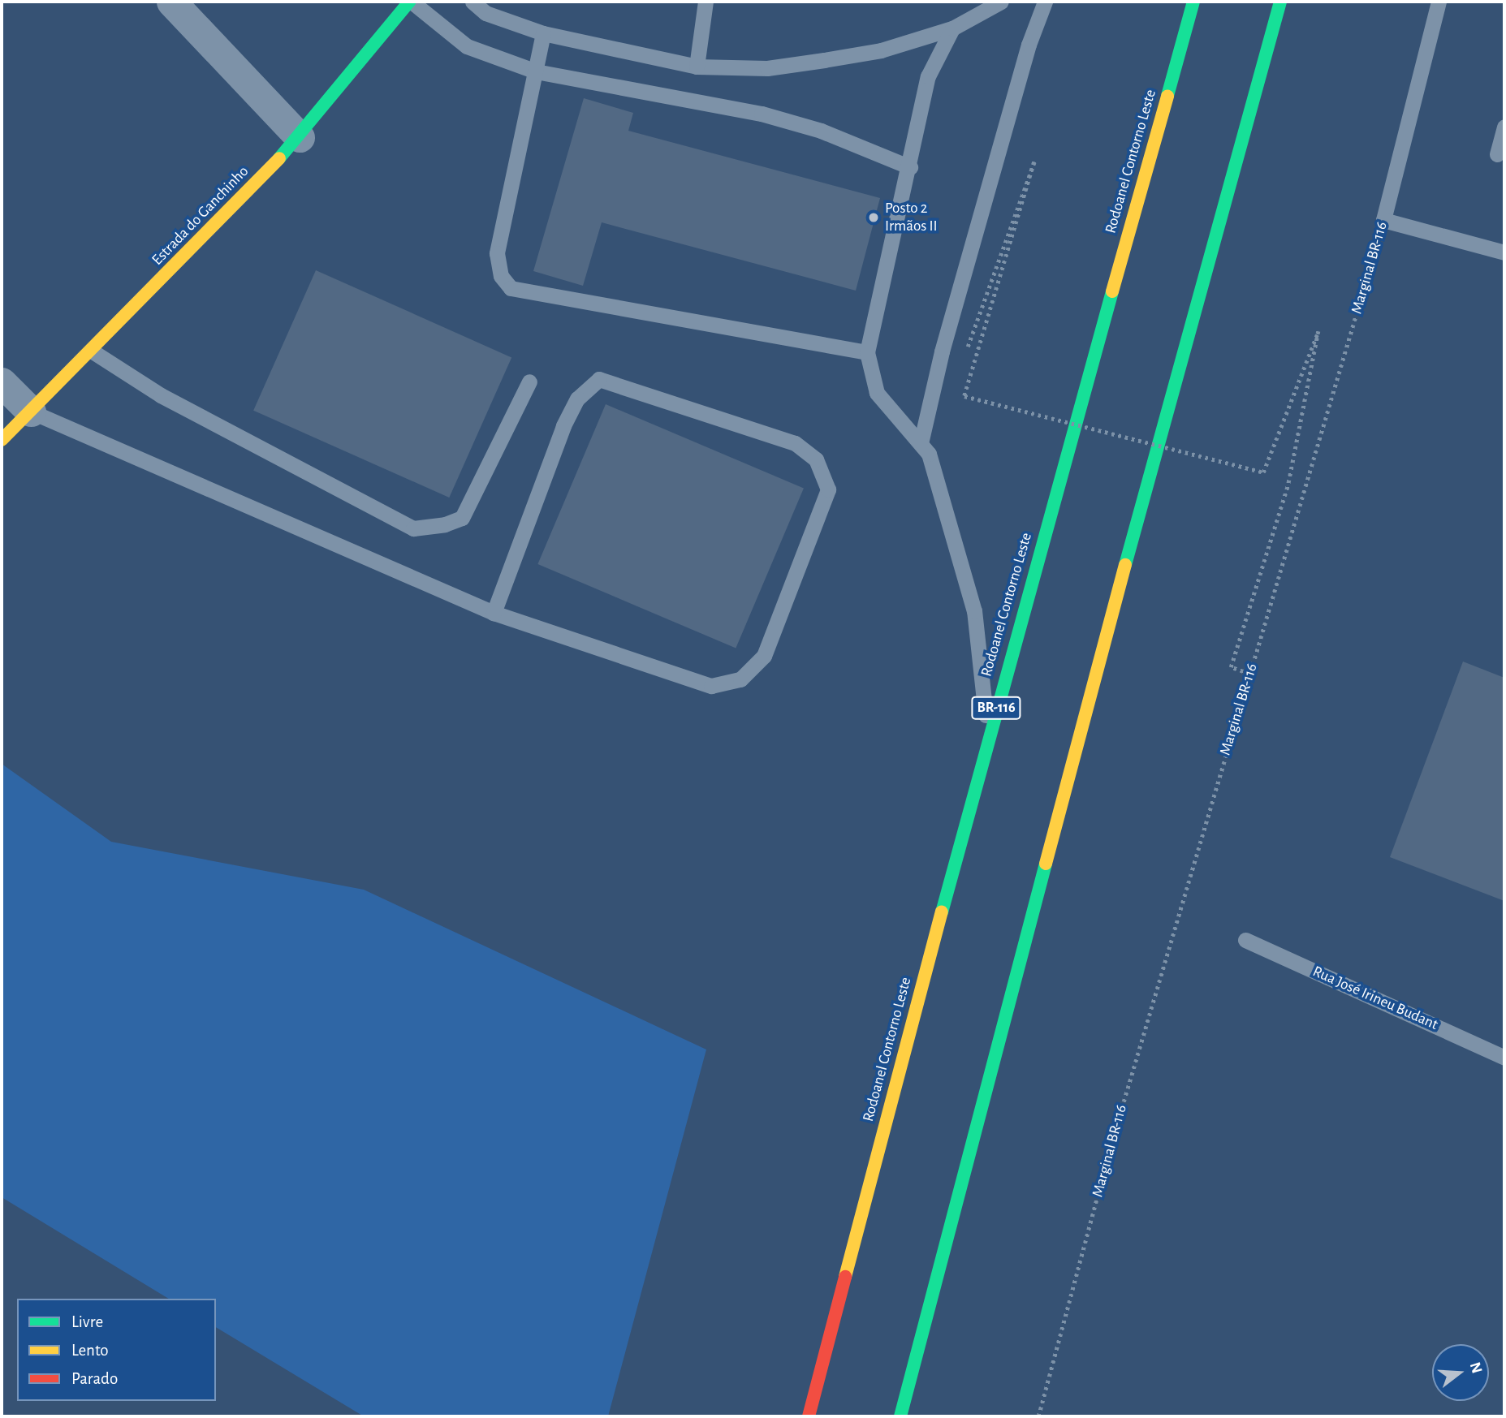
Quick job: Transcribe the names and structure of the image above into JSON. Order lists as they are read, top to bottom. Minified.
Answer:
{"streets":{"main road":["Rodoanel Contorno Leste","Estrada do Ganchinho","BR-116"],"lane":["Marginal BR-116","Rua José Irineu Budant"]},"places":["Posto 2 Irmãos II"],"legend":["Livre","Lento","Parado"],"north":"right"}
